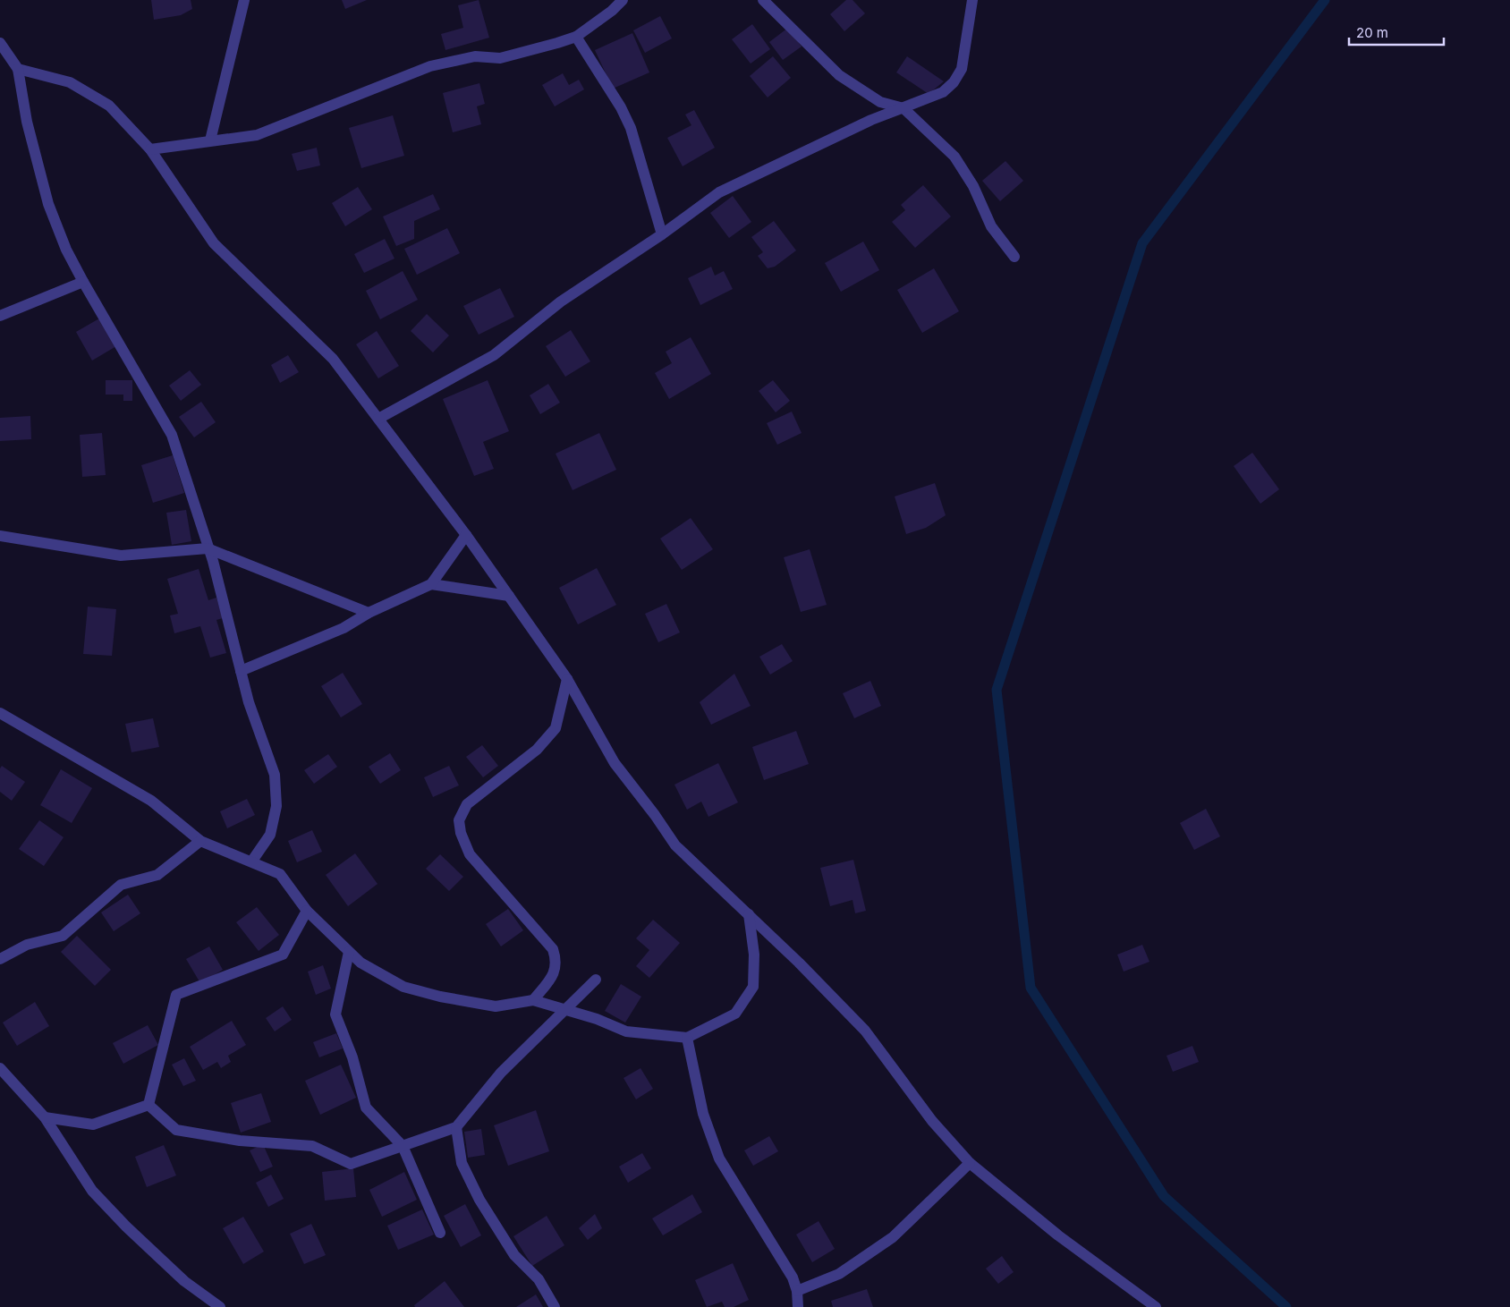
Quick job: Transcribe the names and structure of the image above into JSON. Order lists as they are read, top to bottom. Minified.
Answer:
{"scale_bar":"20 m"}
